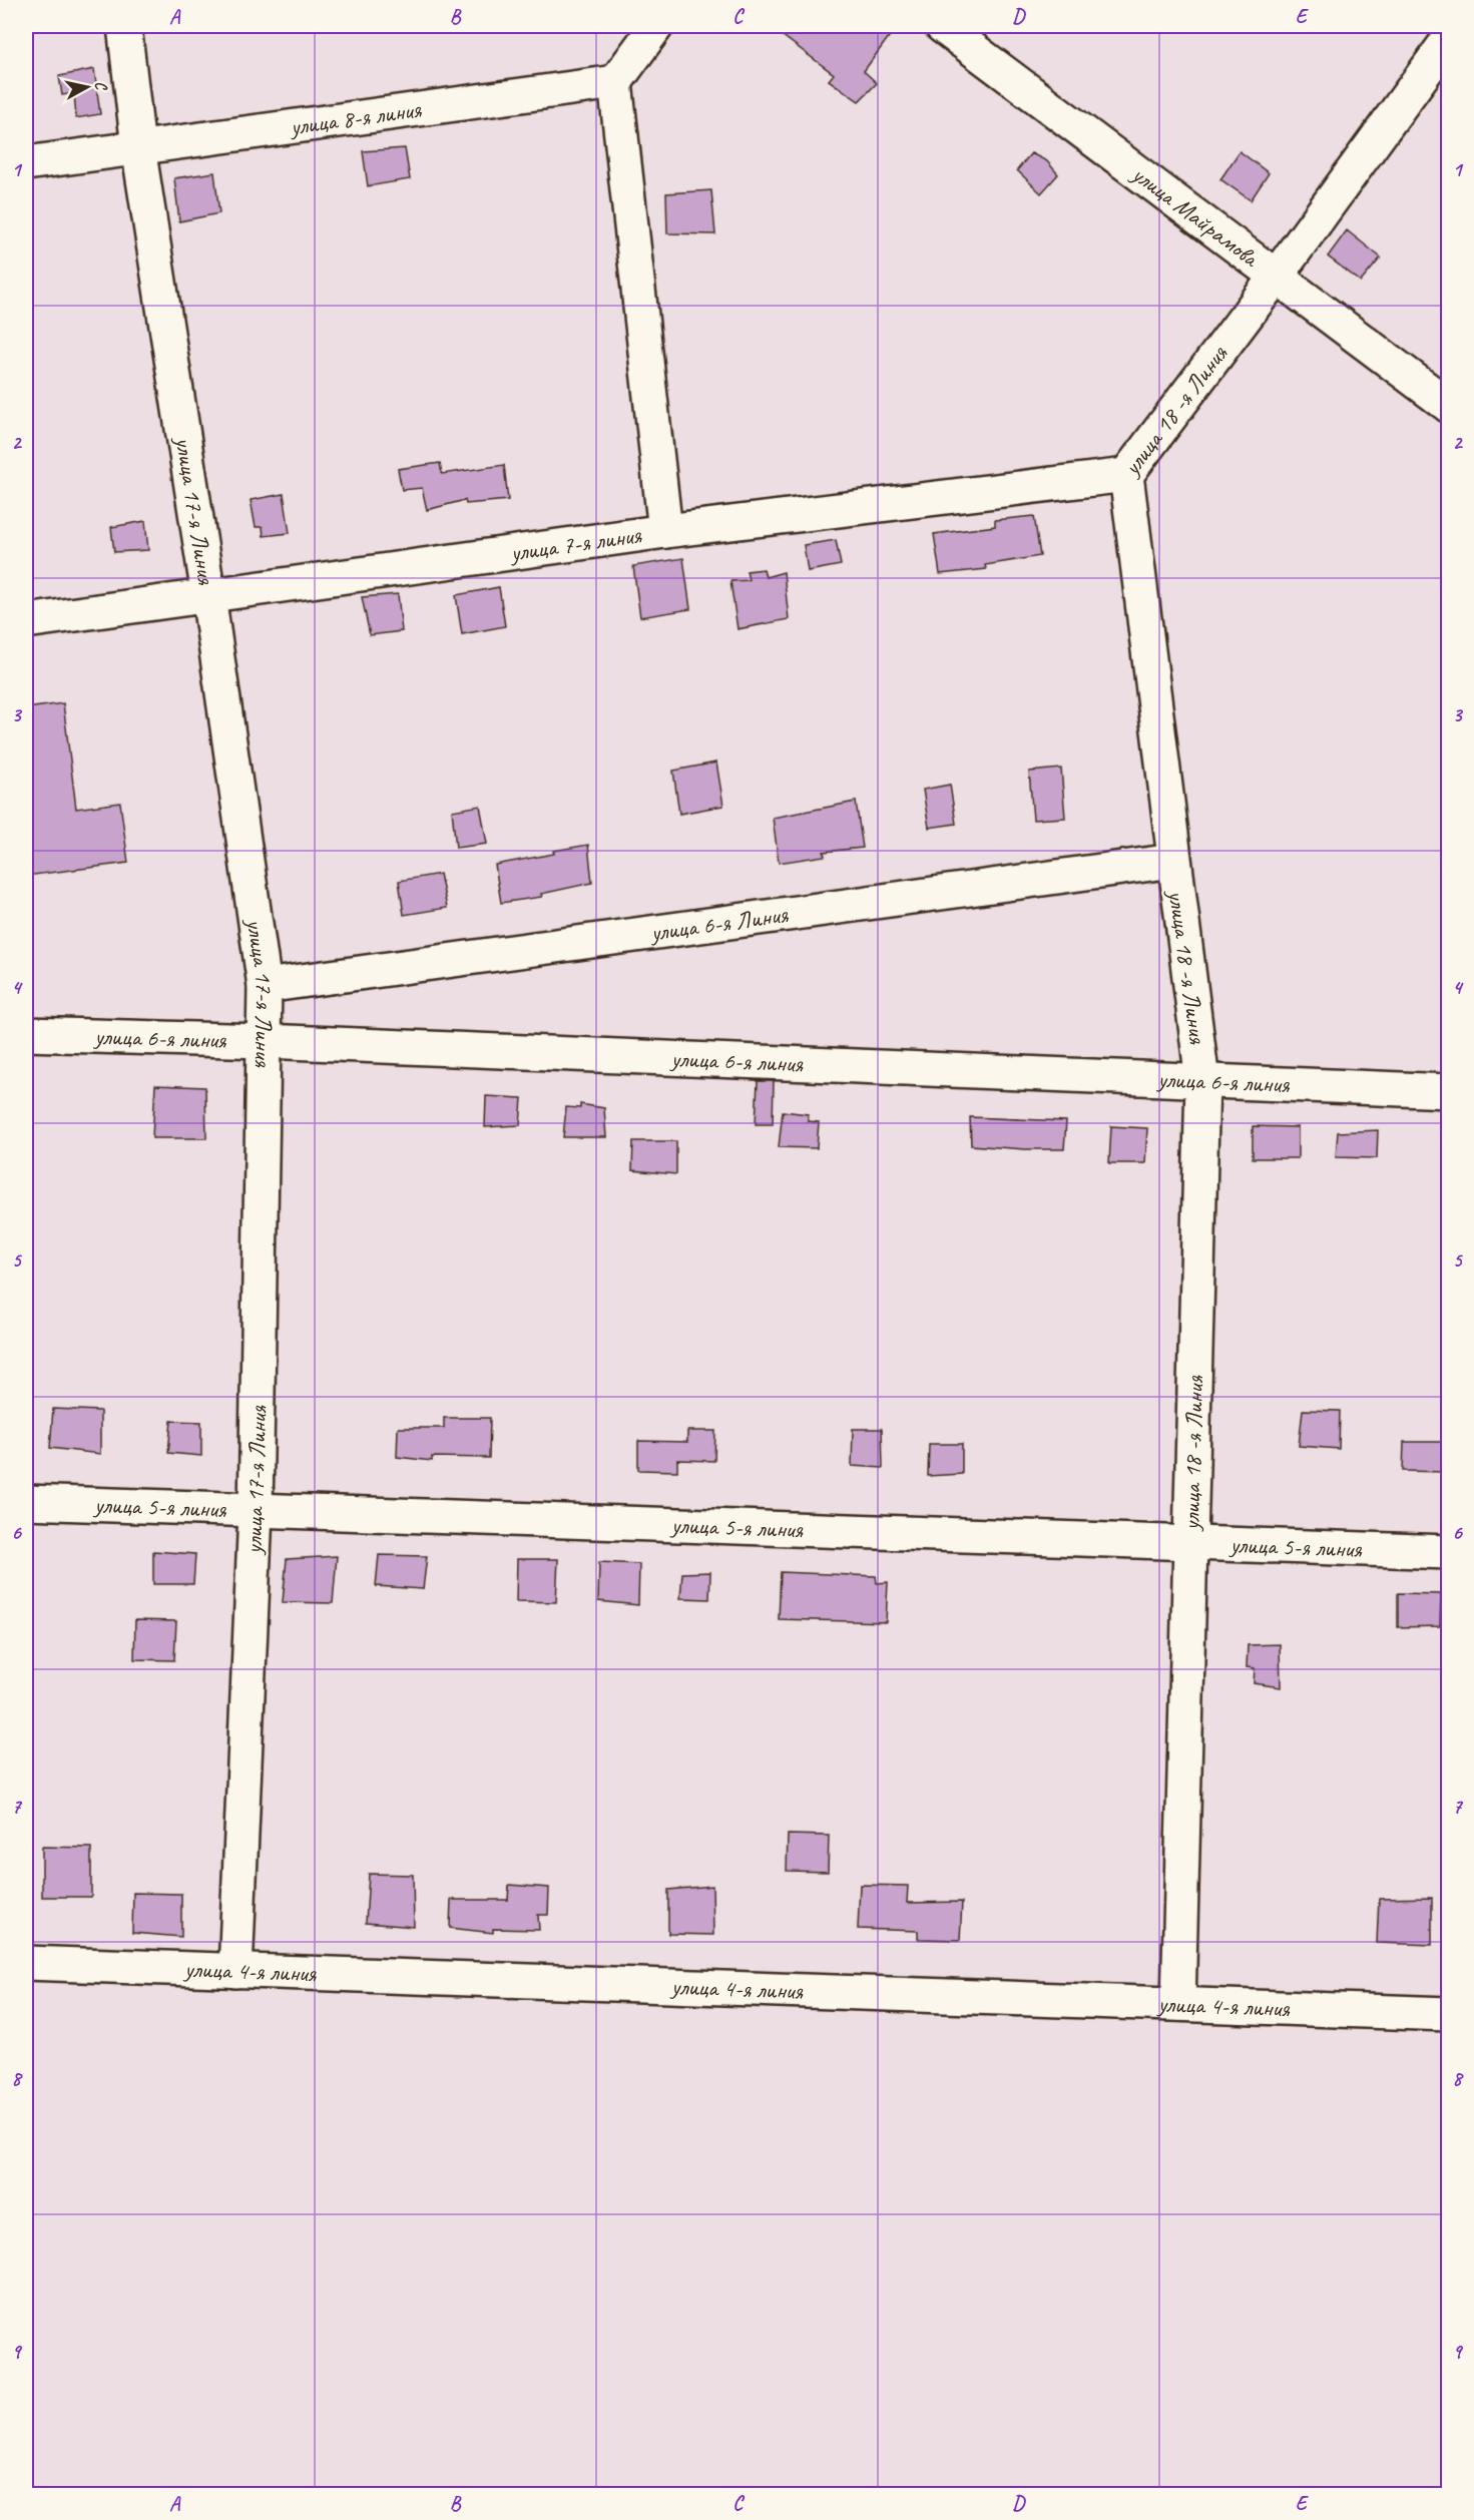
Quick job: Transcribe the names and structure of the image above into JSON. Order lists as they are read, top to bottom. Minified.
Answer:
{"streets":{"street":["улица 8-я линия","улица Майрамова","улица 18 -я Линия","улица 17-я Линия","улица 7-я линия","улица 6-я Линия","улица 6-я линия","улица 5-я линия","улица 4-я линия"]},"crossings":[["улица 8-я линия","улица 17-я Линия"],["улица Майрамова","улица 18 -я Линия"],["улица 18 -я Линия","улица 7-я линия"],["улица 18 -я Линия","улица 6-я Линия"],["улица 18 -я Линия","улица 6-я линия"],["улица 18 -я Линия","улица 5-я линия"],["улица 18 -я Линия","улица 4-я линия"],["улица 17-я Линия","улица 7-я линия"],["улица 17-я Линия","улица 6-я Линия"],["улица 17-я Линия","улица 6-я линия"],["улица 17-я Линия","улица 5-я линия"],["улица 17-я Линия","улица 4-я линия"]],"north":"right","grid":{"columns":["A","B","C","D","E"],"rows":["1","2","3","4","5","6","7","8","9"]}}
